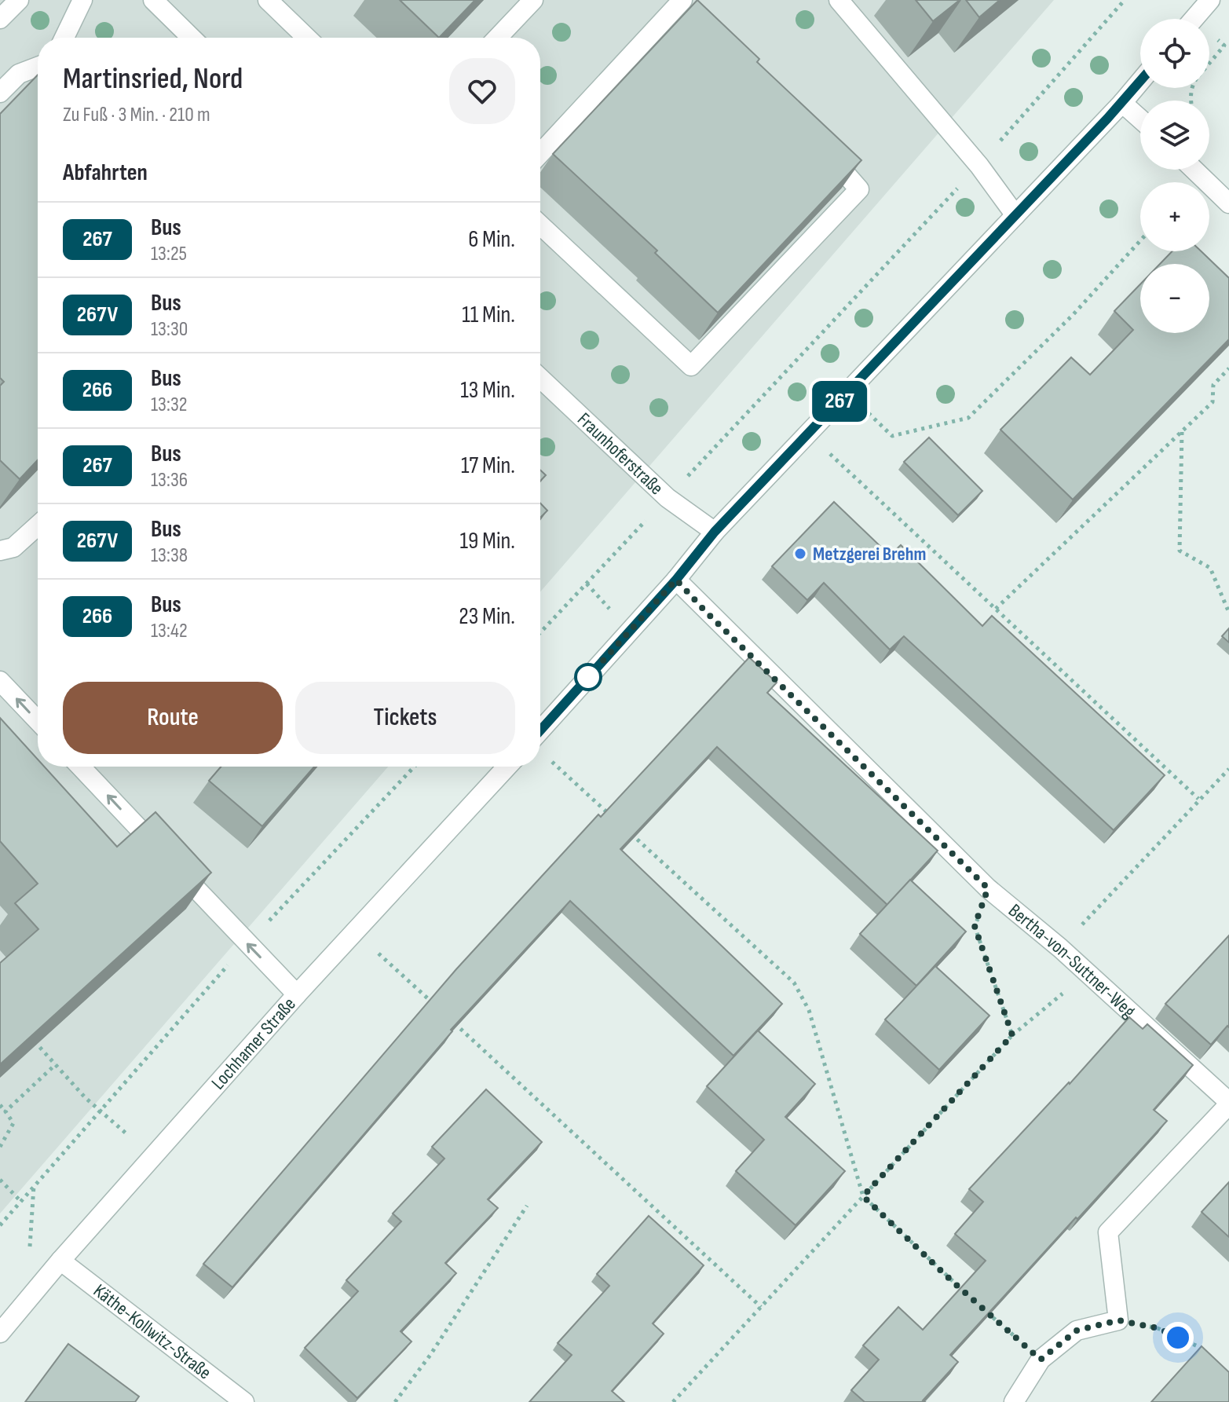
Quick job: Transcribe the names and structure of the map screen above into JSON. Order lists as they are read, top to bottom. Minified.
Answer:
{"streets":{"street":["Fraunhoferstraße","Bertha-von-Suttner-Weg","Lochhamer Straße","Käthe-Kollwitz-Straße"]},"crossings":[["Lochhamer Straße","Käthe-Kollwitz-Straße"]],"places":["Metzgerei Brehm"],"lines":["bus line 267"],"page":{"on_map":"267","map_buttons":["+","−"],"heading":[["Martinsried, Nord","Zu Fuß · 3 Min. · 210 m"],"Abfahrten"],"list":[{"mark":"267","name":"Bus","note":"13:25","value":"6 Min."},{"mark":"267V","name":"Bus","note":"13:30","value":"11 Min."},{"mark":"266","name":"Bus","note":"13:32","value":"13 Min."},{"mark":"267","name":"Bus","note":"13:36","value":"17 Min."},{"mark":"267V","name":"Bus","note":"13:38","value":"19 Min."},{"mark":"266","name":"Bus","note":"13:42","value":"23 Min."}],"buttons":["Route","Tickets"]}}
